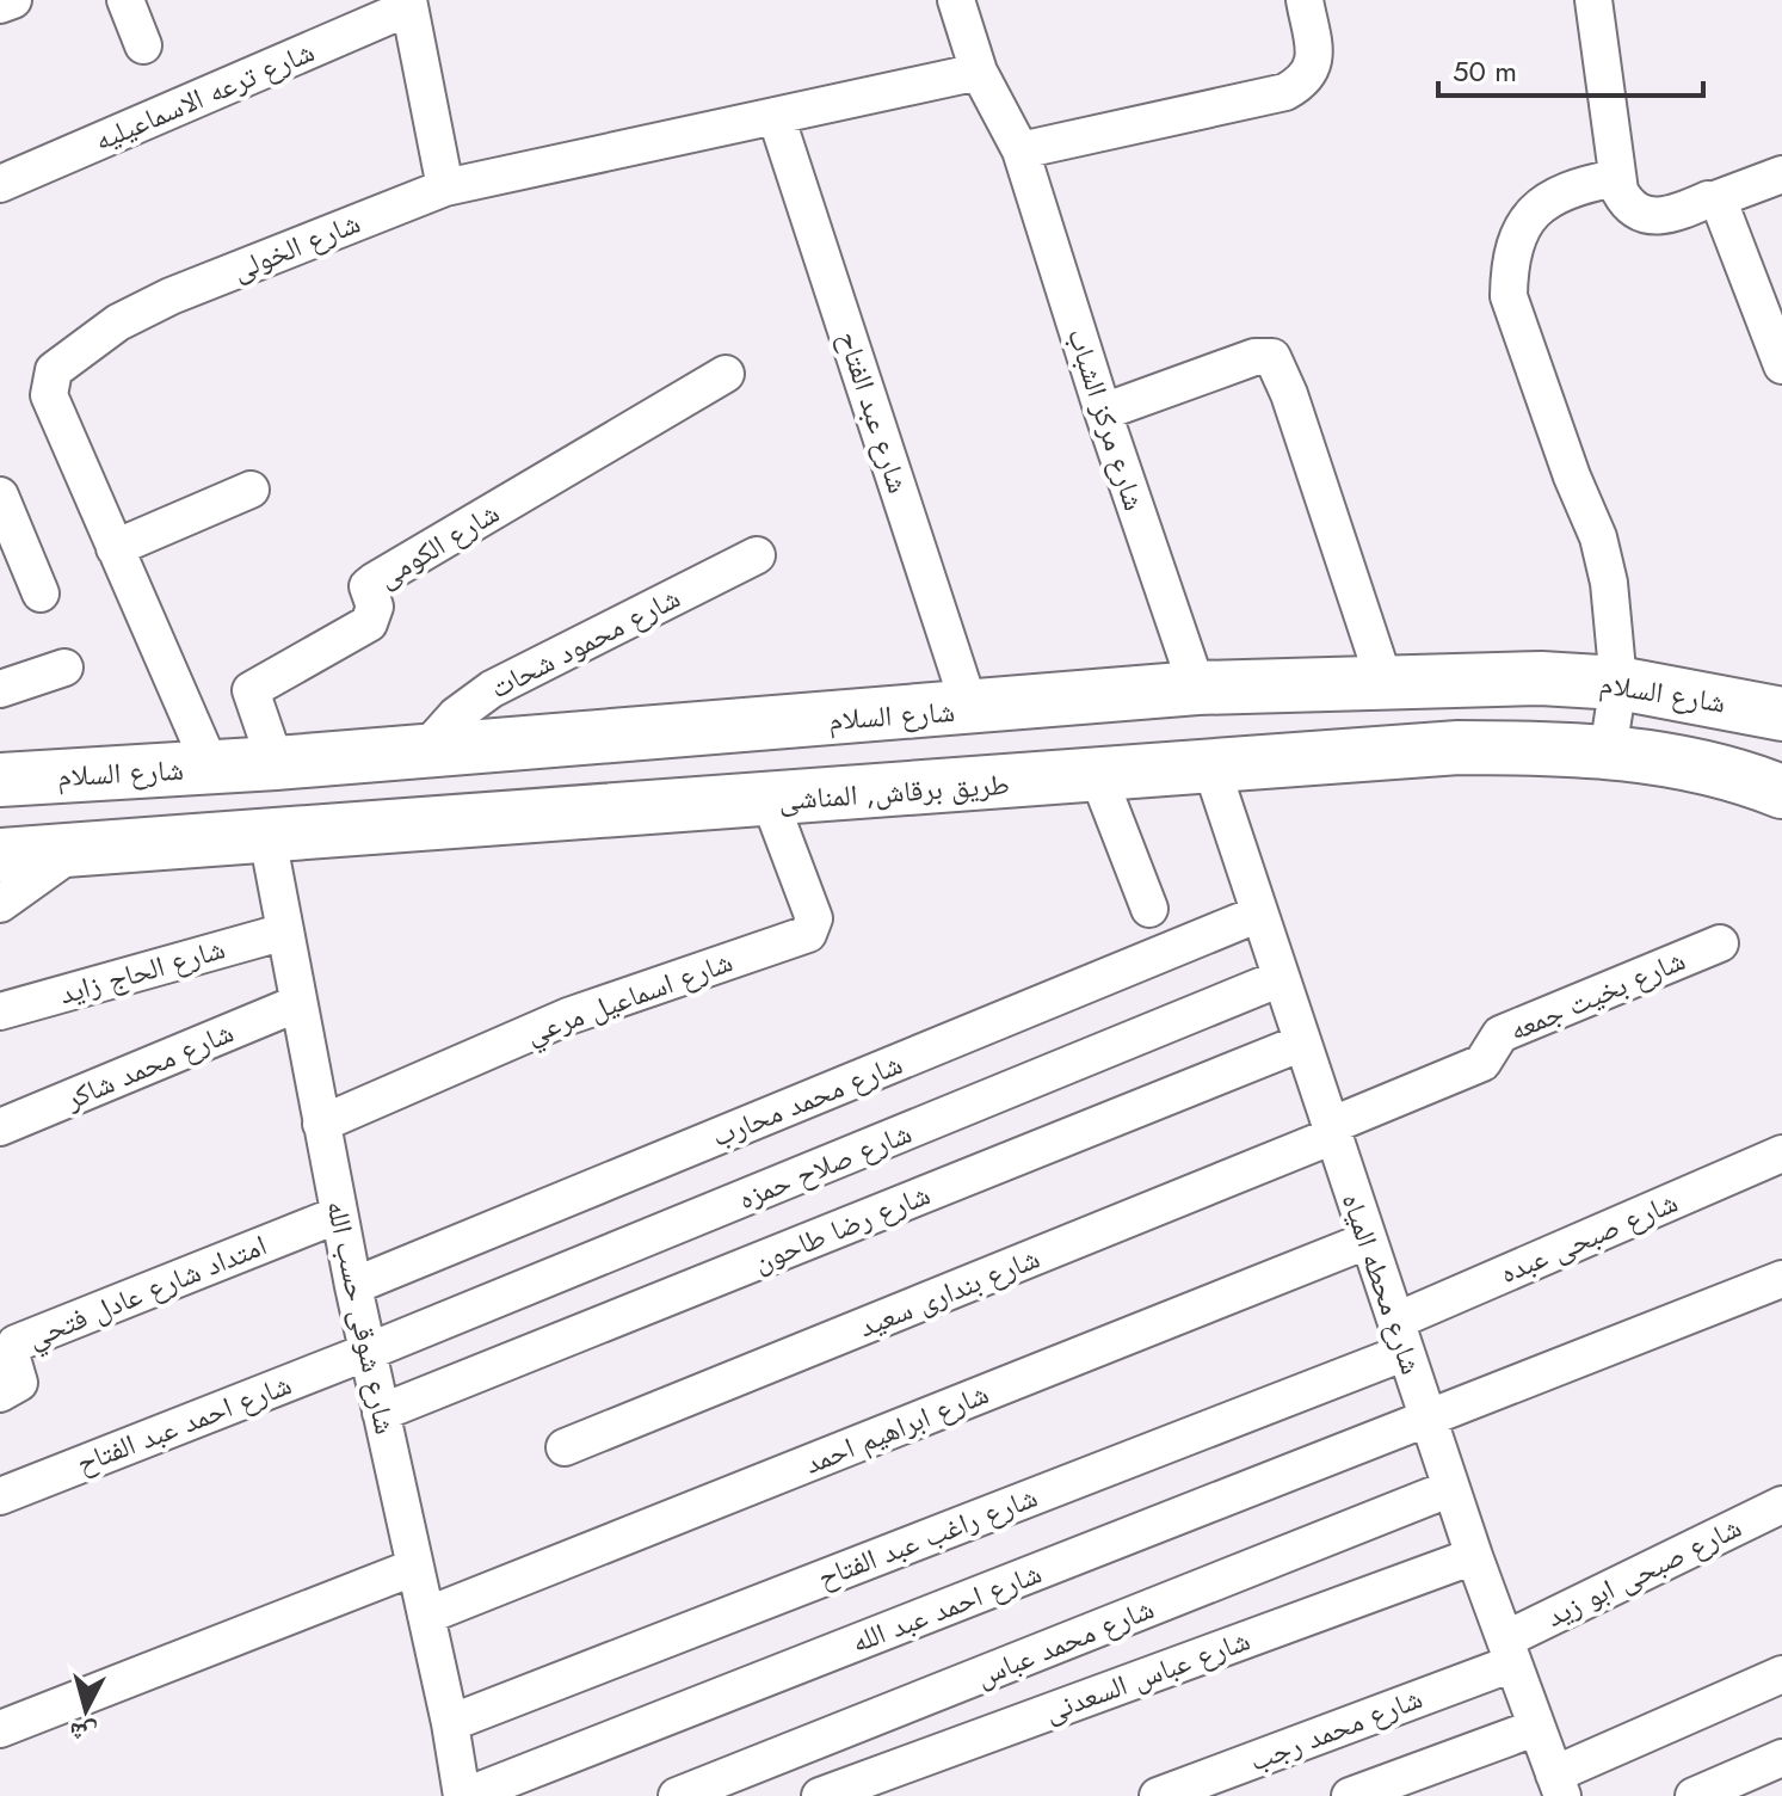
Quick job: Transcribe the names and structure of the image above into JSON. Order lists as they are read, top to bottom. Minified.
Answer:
{"streets":{"street":["شارع ترعه الاسماعيليه","شارع الخولى","شارع عبد الفتاح","شارع مركز الشباب","شارع الكومى","شارع محمود شحات","شارع السلام","طريق برقاش, المناشى","شارع الحاج زايد","شارع بخيت جمعه","شارع اسماعيل مرعي","شارع محمد شاكر","شارع محمد محارب","شارع صلاح حمزه","شارع رضا طاحون","شارع صبحى عبده","شارع محطه المياه","امتداد شارع عادل فتحي","شارع بندارى سعيد","شارع شوقى حسب الله","شارع احمد عبد الفتاح","شارع ابراهيم احمد","شارع راغب عبد الفتاح","شارع صبحى ابو زيد","شارع احمد عبد الله","شارع محمد عباس","شارع عباس السعدنى","شارع محمد رجب"]},"crossings":[["شارع الخولى","شارع عبد الفتاح"],["شارع الخولى","شارع مركز الشباب"],["شارع الخولى","شارع السلام"],["شارع عبد الفتاح","شارع السلام"],["شارع مركز الشباب","شارع السلام"],["شارع الكومى","شارع السلام"],["شارع محمود شحات","شارع السلام"],["طريق برقاش, المناشى","شارع اسماعيل مرعي"],["طريق برقاش, المناشى","شارع محطه المياه"],["طريق برقاش, المناشى","شارع شوقى حسب الله"],["شارع الحاج زايد","شارع شوقى حسب الله"],["شارع بخيت جمعه","شارع محطه المياه"],["شارع بخيت جمعه","شارع بندارى سعيد"],["شارع اسماعيل مرعي","شارع شوقى حسب الله"],["شارع محمد شاكر","شارع شوقى حسب الله"],["شارع محمد محارب","شارع محطه المياه"],["شارع محمد محارب","شارع شوقى حسب الله"],["شارع صلاح حمزه","شارع محطه المياه"],["شارع صلاح حمزه","شارع شوقى حسب الله"],["شارع صلاح حمزه","شارع احمد عبد الفتاح"],["شارع رضا طاحون","شارع محطه المياه"],["شارع رضا طاحون","شارع شوقى حسب الله"],["شارع صبحى عبده","شارع محطه المياه"],["شارع صبحى عبده","شارع راغب عبد الفتاح"],["شارع محطه المياه","شارع بندارى سعيد"],["شارع محطه المياه","شارع ابراهيم احمد"],["شارع محطه المياه","شارع راغب عبد الفتاح"],["شارع محطه المياه","شارع صبحى ابو زيد"],["شارع محطه المياه","شارع احمد عبد الله"],["شارع محطه المياه","شارع محمد عباس"],["شارع محطه المياه","شارع عباس السعدنى"],["شارع محطه المياه","شارع محمد رجب"],["امتداد شارع عادل فتحي","شارع شوقى حسب الله"],["شارع شوقى حسب الله","شارع احمد عبد الفتاح"],["شارع شوقى حسب الله","شارع ابراهيم احمد"],["شارع شوقى حسب الله","شارع راغب عبد الفتاح"],["شارع شوقى حسب الله","شارع احمد عبد الله"],["شارع صبحى ابو زيد","شارع محمد رجب"]],"scale_bar":"50 m","north":"bottom"}
